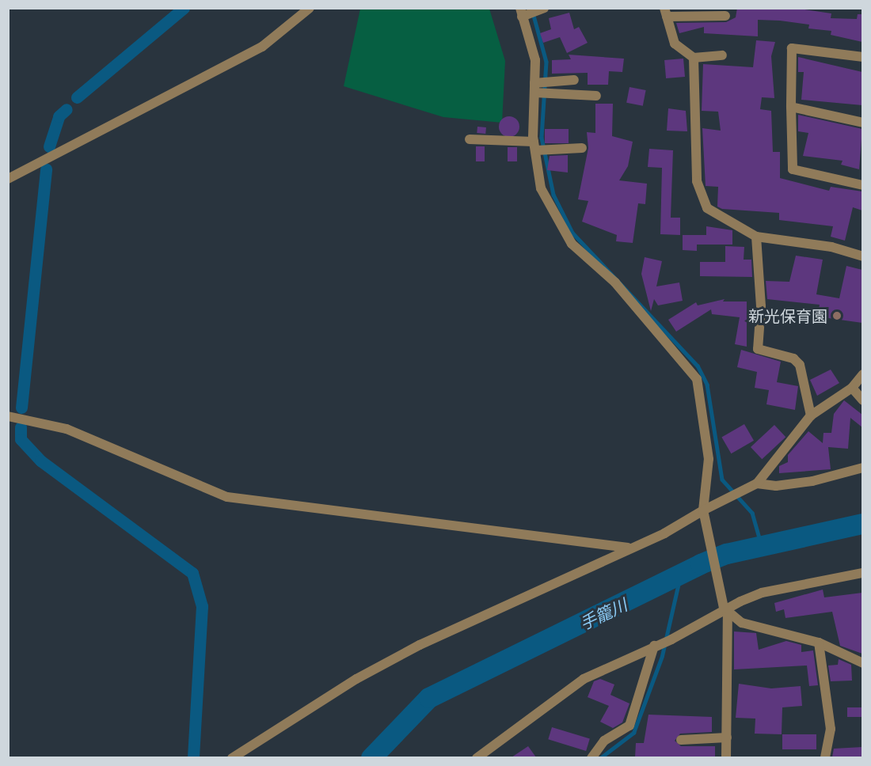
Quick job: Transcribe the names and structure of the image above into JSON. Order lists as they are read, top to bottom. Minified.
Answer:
{"water":["手籠川"],"places":["新光保育園"]}
